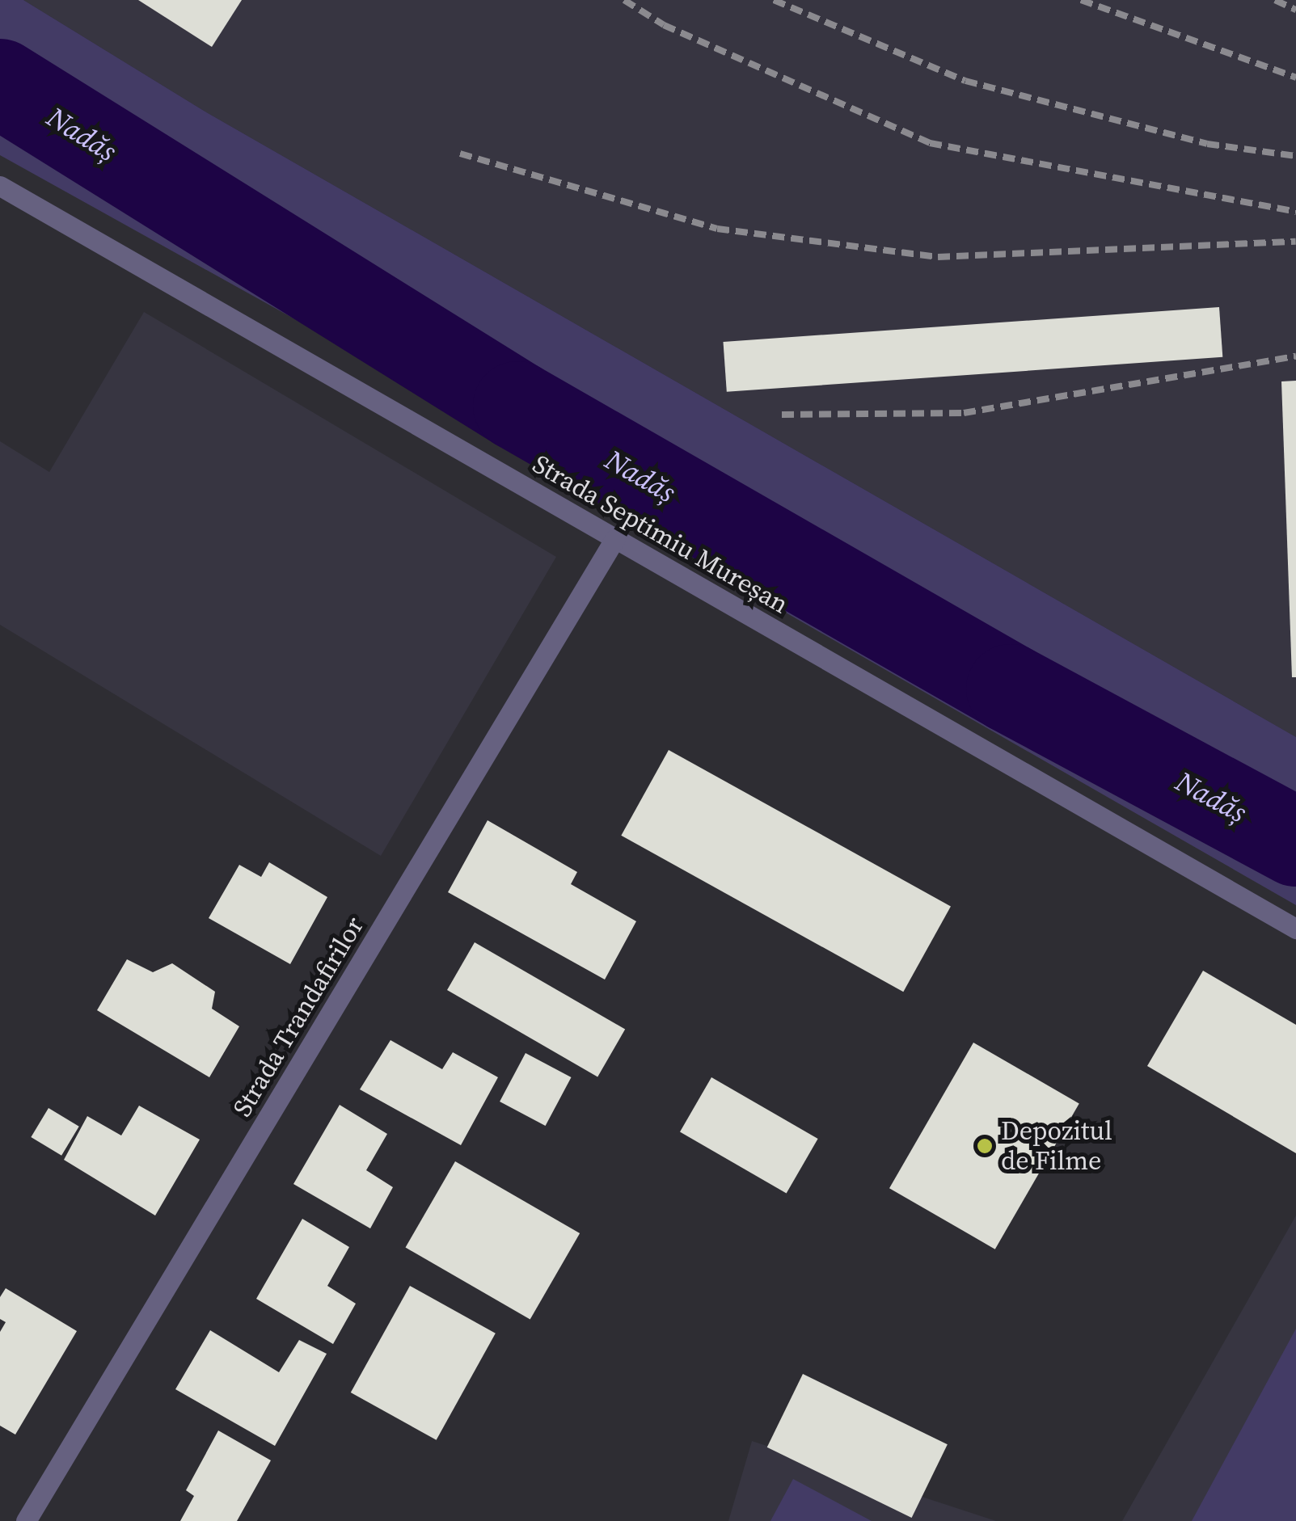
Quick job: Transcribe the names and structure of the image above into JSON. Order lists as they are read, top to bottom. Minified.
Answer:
{"streets":{"street":["Strada Septimiu Mureșan","Strada Trandafirilor"]},"crossings":[["Strada Septimiu Mureșan","Strada Trandafirilor"]],"water":["Nadăș"],"places":["Depozitul de Filme"]}
